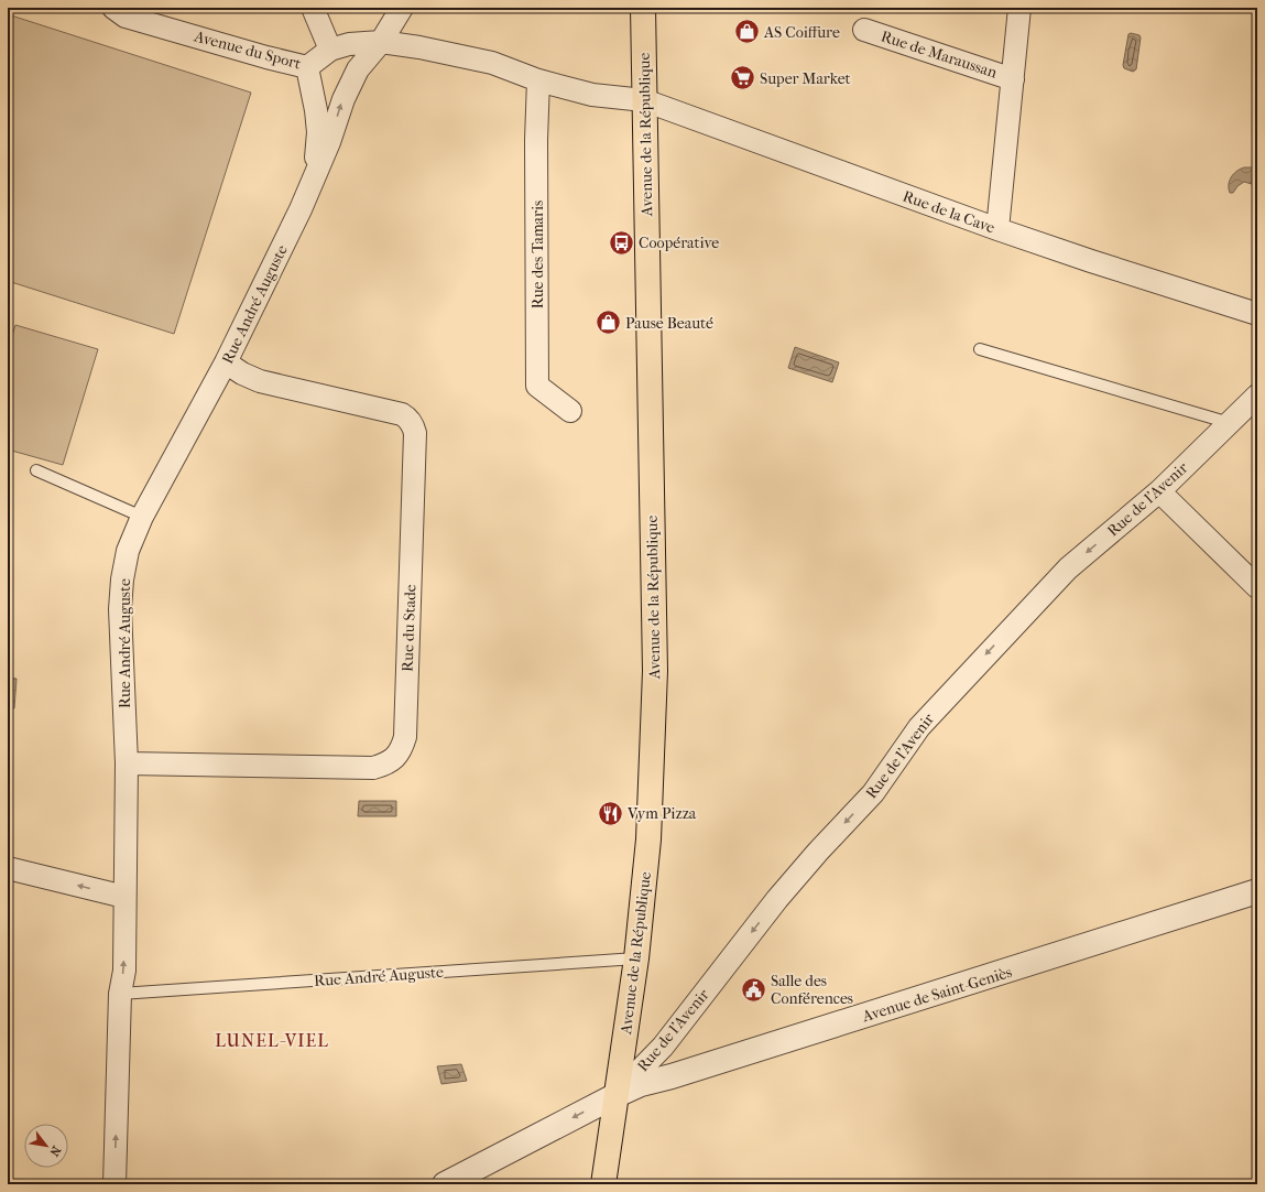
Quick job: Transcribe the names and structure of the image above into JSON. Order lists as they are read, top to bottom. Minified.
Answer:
{"streets":{"main road":["Avenue de la République"],"street":["Avenue du Sport","Rue de Maraussan","Rue de la Cave","Rue des Tamaris","Rue André Auguste","Rue de l'Avenir","Rue du Stade","Avenue de Saint-Geniès"]},"crossings":[["Avenue du Sport","Rue André Auguste"],["Rue de Maraussan","Rue de la Cave"],["Avenue de la République","Rue de la Cave"],["Avenue de la République","Rue André Auguste"],["Avenue de la République","Rue de l'Avenir"],["Avenue de la République","Avenue de Saint-Geniès"],["Rue André Auguste","Rue du Stade"],["Rue de l'Avenir","Avenue de Saint-Geniès"]],"one_way":["Rue de l'Avenir"],"districts":["LUNEL-VIEL"],"places":{"shop":["AS Coiffure","Pause Beauté"],"supermarket":["Super Market"],"bus stop":["Coopérative"],"restaurant":["Vym Pizza"],"public building":["Salle des Conférences"]},"north":"bottom right"}
